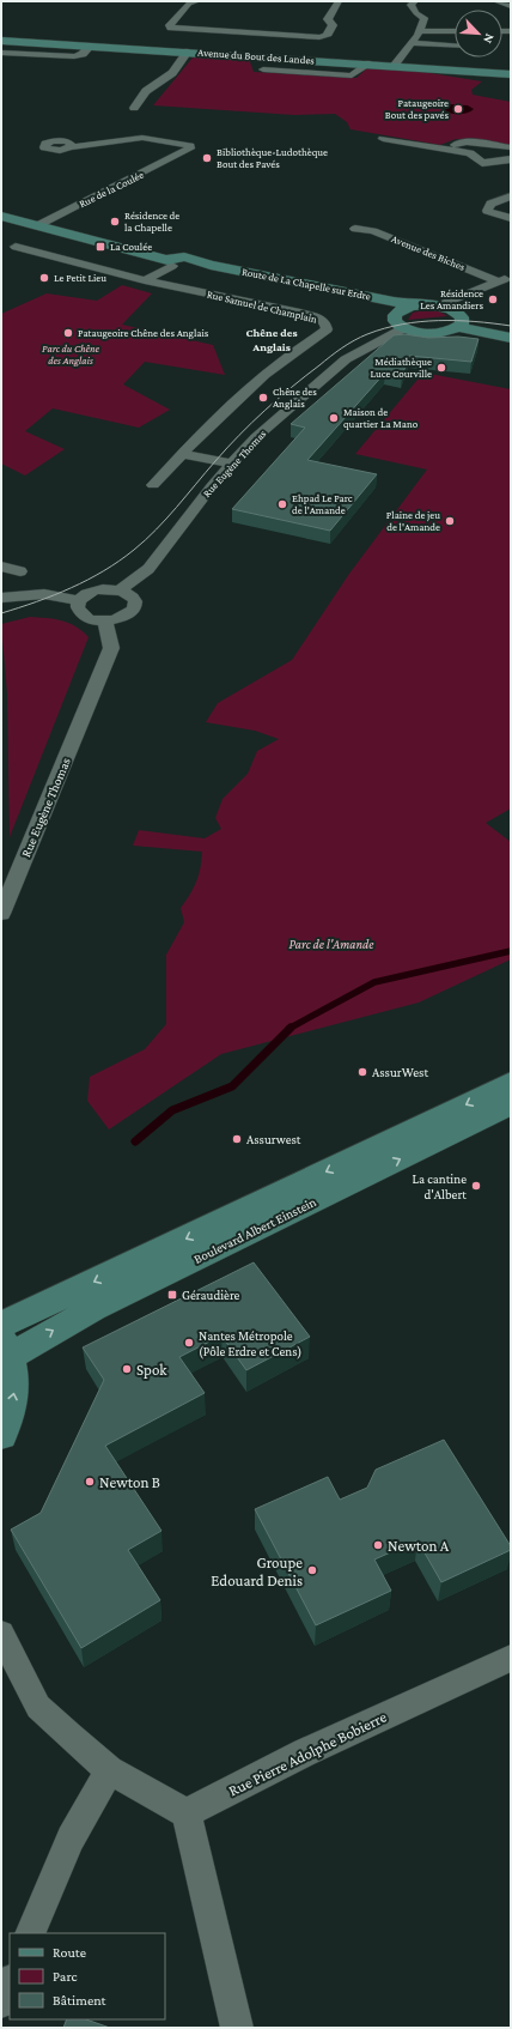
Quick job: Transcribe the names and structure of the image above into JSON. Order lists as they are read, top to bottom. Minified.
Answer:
{"streets":{"street":["Avenue du Bout des Landes","Rue de la Coulée","Avenue des Biches","Route de La Chapelle sur Erdre","Rue Samuel de Champlain","Rue Eugène Thomas","Boulevard Albert Einstein","Rue Pierre Adolphe Bobierre"]},"crossings":[["Route de La Chapelle sur Erdre","Rue Eugène Thomas"]],"districts":["Chêne des Anglais"],"parks":["Parc du Chêne des Anglais","Parc de l'Amande"],"places":{"other":["Pataugeoire Bout des pavés","Bibliothèque-Ludothèque Bout des Pavés","Résidence de la Chapelle","Le Petit Lieu","Résidence Les Amandiers","Pataugeoire Chêne des Anglais","Médiathèque Luce Courville","Chêne des Anglais","Maison de quartier La Mano","Ehpad Le Parc de l'Amande","Plaine de jeu de l'Amande","AssurWest","Assurwest","La cantine d'Albert","Nantes Métropole (Pôle Erdre et Cens)","Spok","Newton B","Newton A","Groupe Edouard Denis"],"transit":["La Coulée","Géraudière"]},"legend":["Route","Parc","Bâtiment"],"north":"bottom right"}
